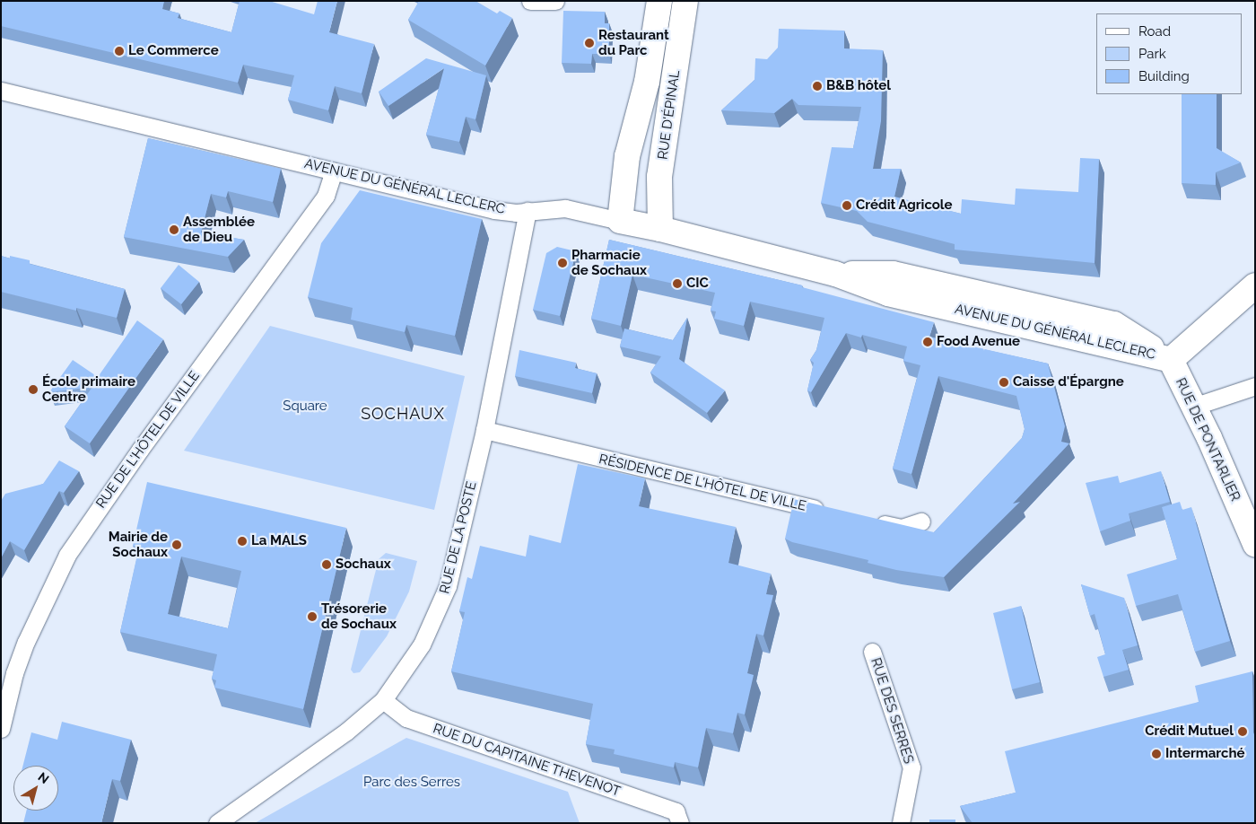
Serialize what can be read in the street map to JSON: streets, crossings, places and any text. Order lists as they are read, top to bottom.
{
  "streets": {
    "main road": ["RUE D'ÉPINAL", "AVENUE DU GÉNÉRAL LECLERC", "RUE DE PONTARLIER"],
    "street": [
      "RUE DE L'HÔTEL DE VILLE",
      "RÉSIDENCE DE L'HÔTEL DE VILLE",
      "RUE DE LA POSTE",
      "RUE DES SERRES",
      "RUE DU CAPITAINE THEVENOT"
    ]
  },
  "crossings": [
    ["RUE D'ÉPINAL", "AVENUE DU GÉNÉRAL LECLERC"],
    ["AVENUE DU GÉNÉRAL LECLERC", "RUE DE L'HÔTEL DE VILLE"],
    ["AVENUE DU GÉNÉRAL LECLERC", "RUE DE PONTARLIER"],
    ["AVENUE DU GÉNÉRAL LECLERC", "RUE DE LA POSTE"],
    ["RÉSIDENCE DE L'HÔTEL DE VILLE", "RUE DE LA POSTE"],
    ["RUE DE LA POSTE", "RUE DU CAPITAINE THEVENOT"]
  ],
  "districts": ["SOCHAUX"],
  "parks": ["Square", "Parc des Serres"],
  "places": [
    "Restaurant du Parc",
    "Le Commerce",
    "B&B hôtel",
    "Crédit Agricole",
    "Assemblée de Dieu",
    "Pharmacie de Sochaux",
    "CIC",
    "Food Avenue",
    "Caisse d'Épargne",
    "École primaire Centre",
    "La MALS",
    "Mairie de Sochaux",
    "Sochaux",
    "Trésorerie de Sochaux",
    "Crédit Mutuel",
    "Intermarché"
  ],
  "legend": ["Road", "Park", "Building"],
  "north": "top right"
}
